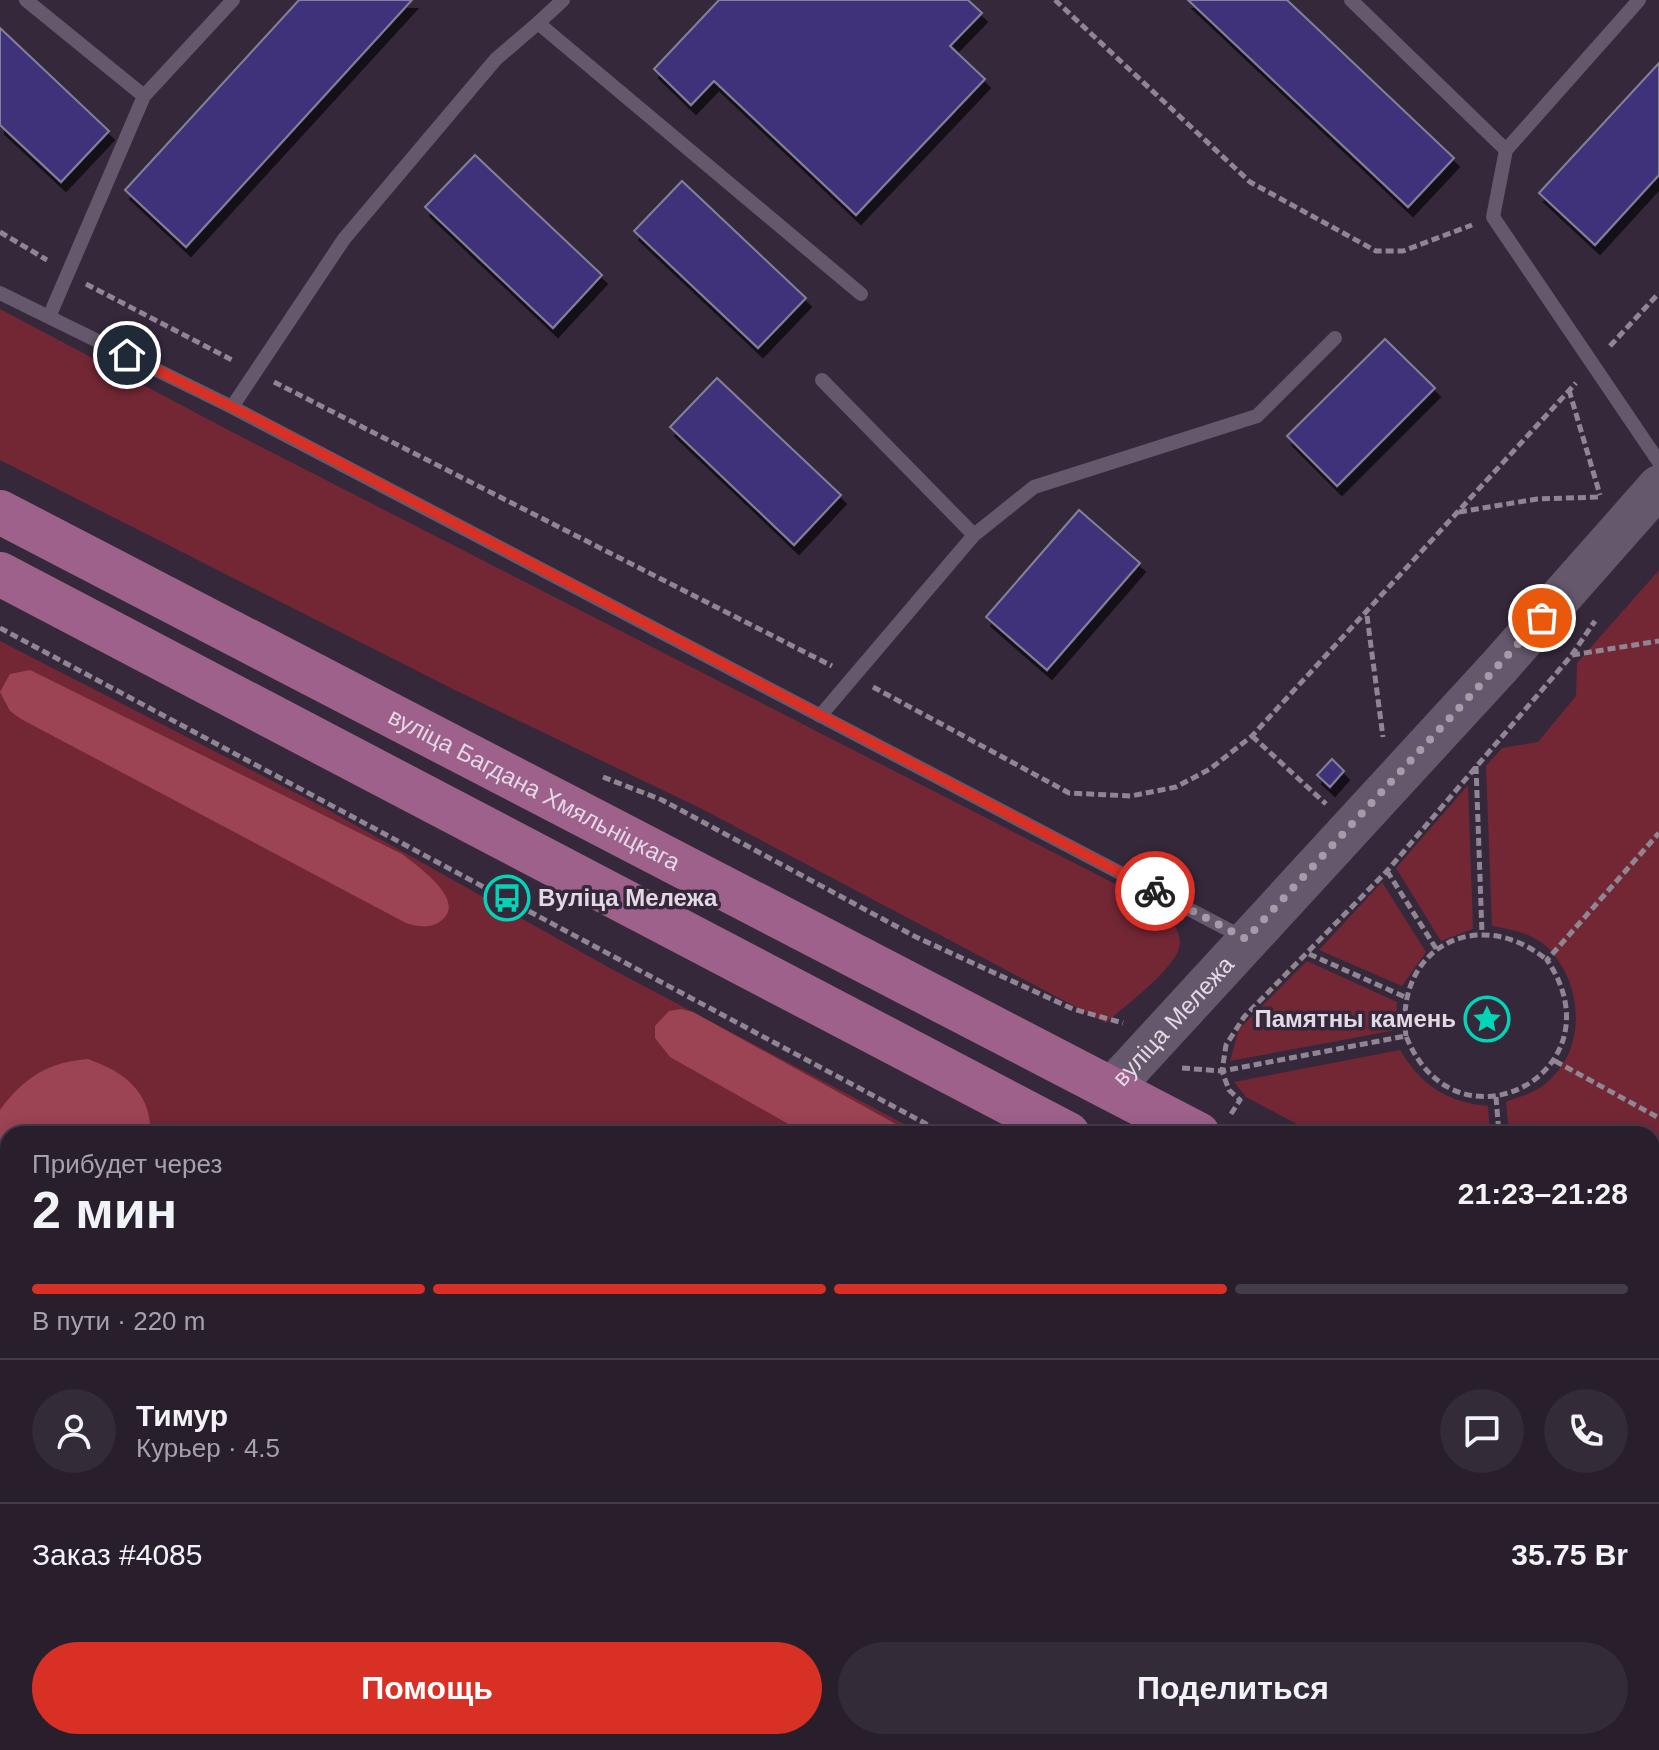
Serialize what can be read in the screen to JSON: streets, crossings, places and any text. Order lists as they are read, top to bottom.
{
  "streets": {
    "main road": ["вуліца Багдана Хмяльніцкага", "вуліца Мележа"]
  },
  "crossings": [
    ["вуліца Багдана Хмяльніцкага", "вуліца Мележа"]
  ],
  "places": {
    "bus stop": ["Вуліца Мележа"],
    "place": ["Памятны камень"]
  },
  "page": {
    "heading": ["2 мин", "Прибудет через", "21:23–21:28"],
    "panel": [
      "Тимур",
      "Курьер · 4.5",
      "Заказ #4085",
      "35.75 Br"
    ],
    "bar": "В пути · 220 m",
    "buttons": ["Помощь", "Поделиться"]
  }
}
